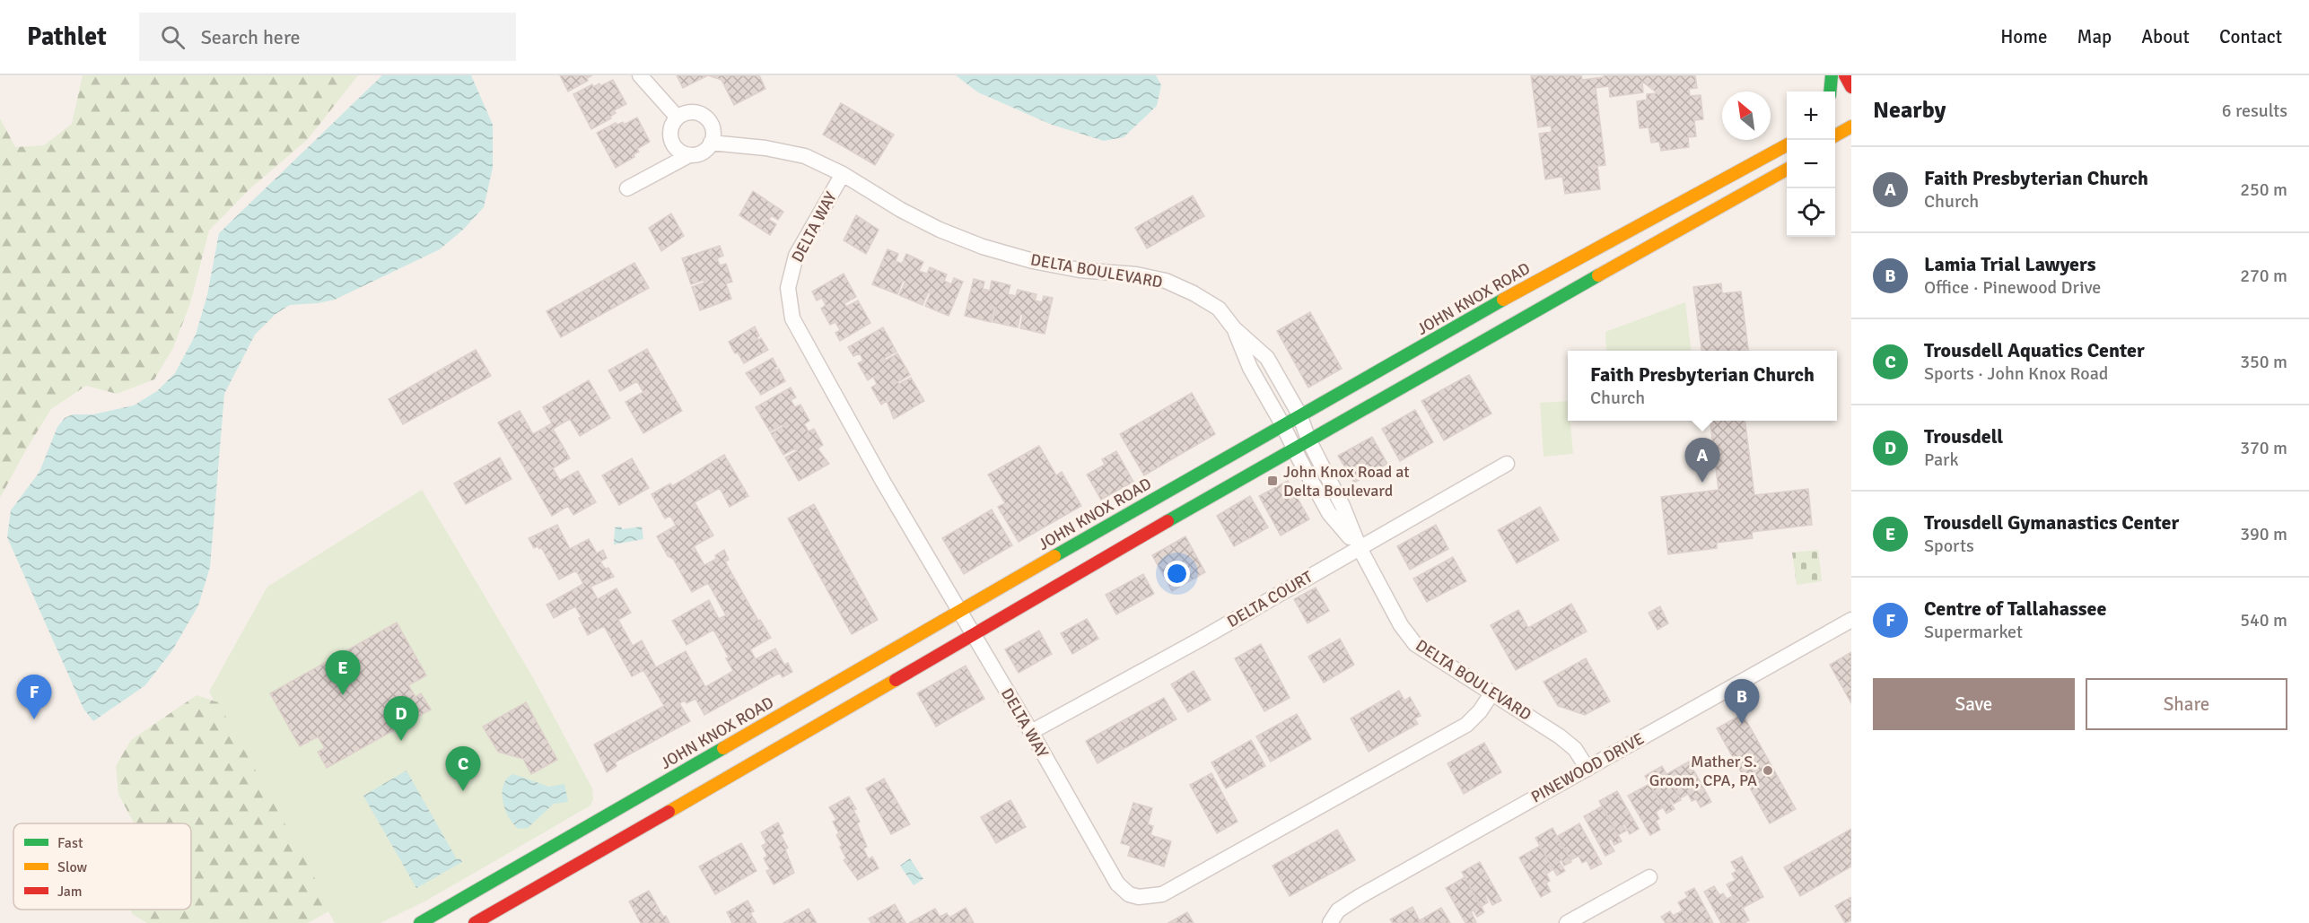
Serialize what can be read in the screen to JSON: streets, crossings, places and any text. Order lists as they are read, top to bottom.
{
  "streets": {
    "main road": ["JOHN KNOX ROAD"],
    "street": [
      "DELTA WAY",
      "DELTA BOULEVARD",
      "DELTA COURT",
      "PINEWOOD DRIVE"
    ]
  },
  "crossings": [
    ["DELTA WAY", "DELTA BOULEVARD"],
    ["DELTA WAY", "JOHN KNOX ROAD"],
    ["DELTA WAY", "DELTA COURT"],
    ["DELTA BOULEVARD", "JOHN KNOX ROAD"],
    ["DELTA BOULEVARD", "DELTA COURT"],
    ["DELTA BOULEVARD", "PINEWOOD DRIVE"]
  ],
  "places": {
    "transit": ["John Knox Road at Delta Boulevard"],
    "other": ["Mather S. Groom, CPA, PA"]
  },
  "legend": ["Fast", "Slow", "Jam"],
  "north": "top left",
  "page": {
    "header": "Pathlet",
    "search": "Search here",
    "nav": [
      "Home",
      "Map",
      "About",
      "Contact"
    ],
    "heading": ["Nearby", "6 results"],
    "map_buttons": ["+", "−"],
    "list": [
      {
        "mark": "A",
        "name": "Faith Presbyterian Church",
        "note": "Church",
        "value": "250 m"
      },
      {
        "mark": "B",
        "name": "Lamia Trial Lawyers",
        "note": "Office · Pinewood Drive",
        "value": "270 m"
      },
      {
        "mark": "C",
        "name": "Trousdell Aquatics Center",
        "note": "Sports · John Knox Road",
        "value": "350 m"
      },
      {
        "mark": "D",
        "name": "Trousdell",
        "note": "Park",
        "value": "370 m"
      },
      {
        "mark": "E",
        "name": "Trousdell Gymanastics Center",
        "note": "Sports",
        "value": "390 m"
      },
      {
        "mark": "F",
        "name": "Centre of Tallahassee",
        "note": "Supermarket",
        "value": "540 m"
      }
    ],
    "popup": ["Faith Presbyterian Church", "Church"],
    "pins": [
      "A",
      "E",
      "F",
      "B",
      "D",
      "C"
    ],
    "buttons": ["Save", "Share"]
  }
}
